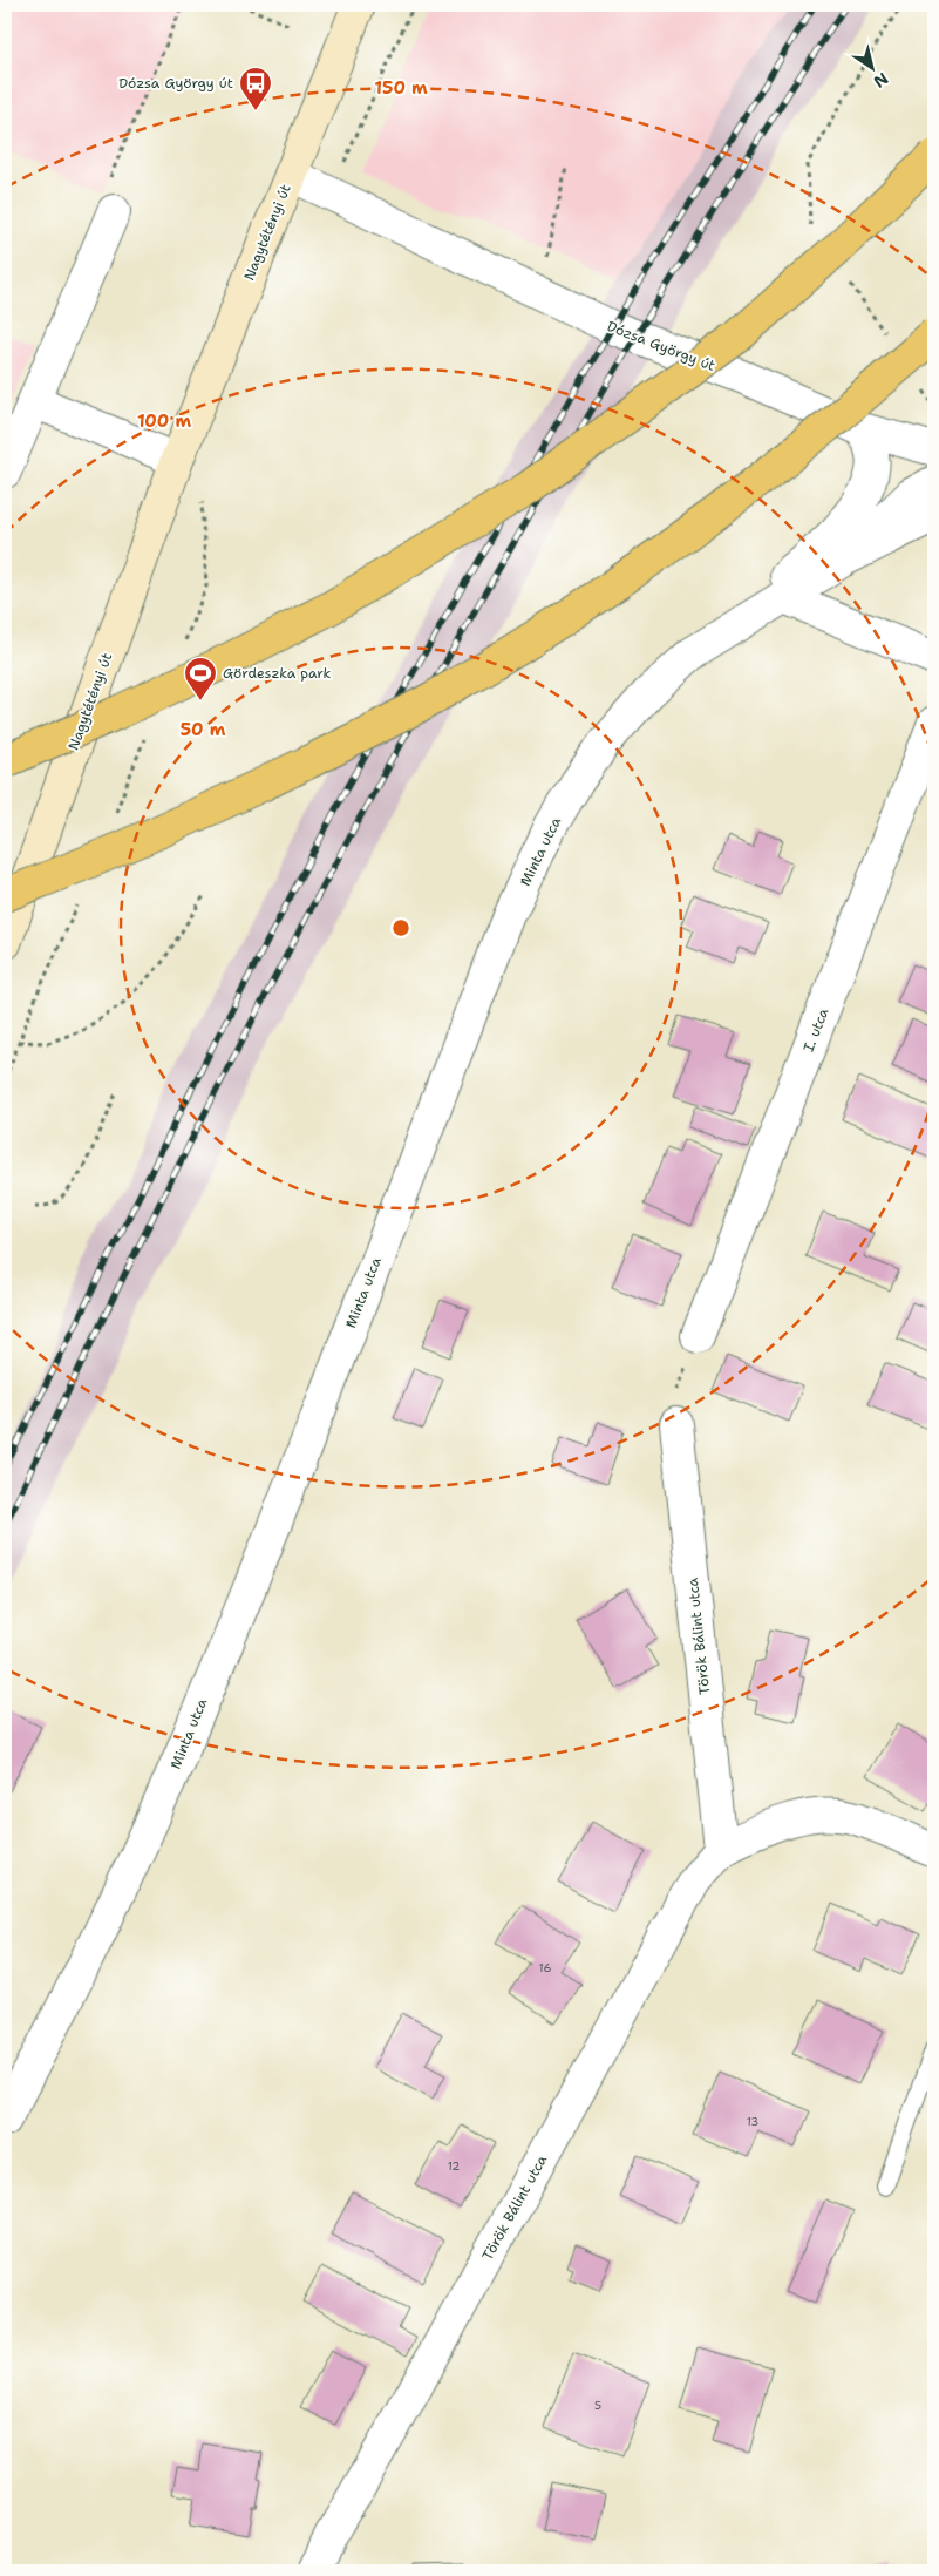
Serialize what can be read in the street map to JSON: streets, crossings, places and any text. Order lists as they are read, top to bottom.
{
  "streets": {
    "main road": ["Nagytétényi út"],
    "street": [
      "Dózsa György út",
      "Minta utca",
      "I. utca",
      "Török Bálint utca"
    ]
  },
  "crossings": [
    ["Nagytétényi út", "Dózsa György út"]
  ],
  "places": {
    "bus stop": ["Dózsa György út"],
    "sports": ["Gördeszka park"]
  },
  "house_numbers": [
    "16",
    "13",
    "12",
    "5"
  ],
  "north": "bottom right",
  "rings": ["150 m", "100 m", "50 m"]
}
